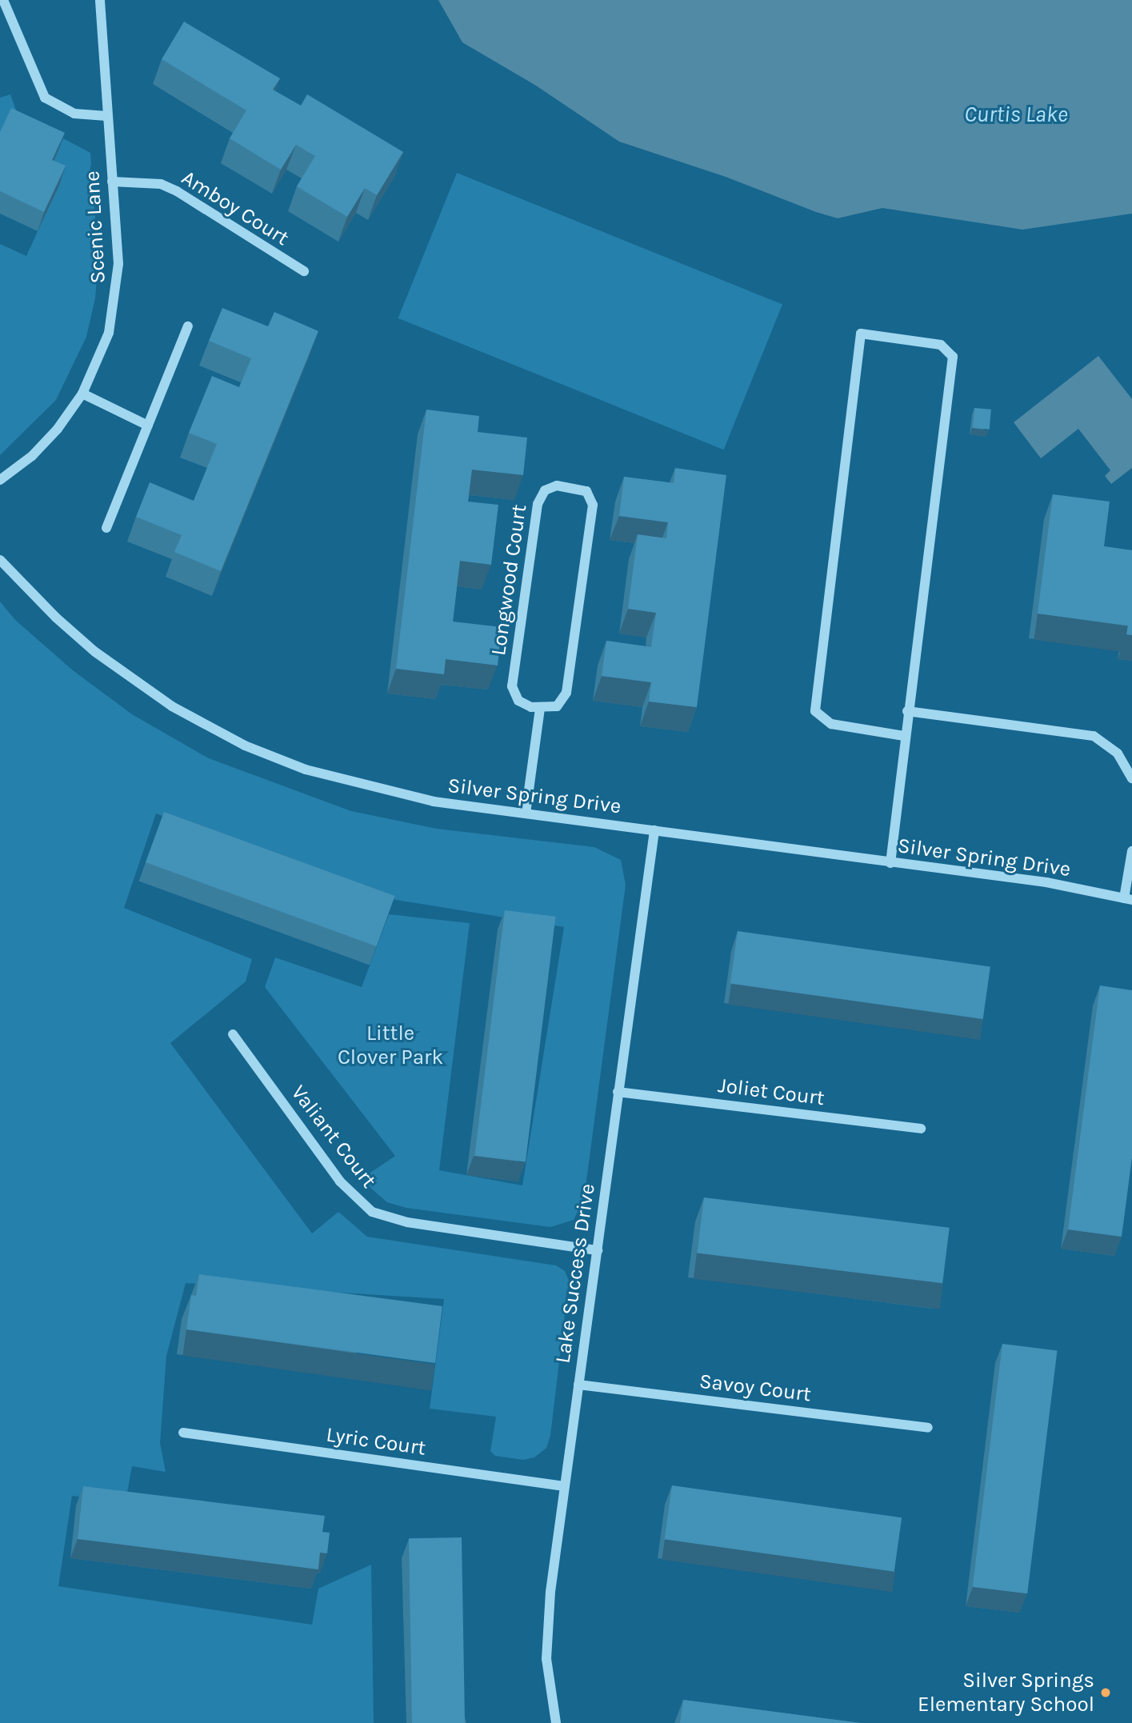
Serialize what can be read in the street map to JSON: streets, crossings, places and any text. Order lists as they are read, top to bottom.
{
  "streets": {
    "street": [
      "Amboy Court",
      "Scenic Lane",
      "Longwood Court",
      "Silver Spring Drive",
      "Joliet Court",
      "Valiant Court",
      "Lake Success Drive",
      "Savoy Court",
      "Lyric Court"
    ]
  },
  "crossings": [
    ["Amboy Court", "Scenic Lane"],
    ["Silver Spring Drive", "Lake Success Drive"],
    ["Joliet Court", "Lake Success Drive"],
    ["Valiant Court", "Lake Success Drive"],
    ["Lake Success Drive", "Savoy Court"],
    ["Lake Success Drive", "Lyric Court"]
  ],
  "water": ["Curtis Lake"],
  "parks": ["Little Clover Park"],
  "places": ["Silver Springs Elementary School"]
}
